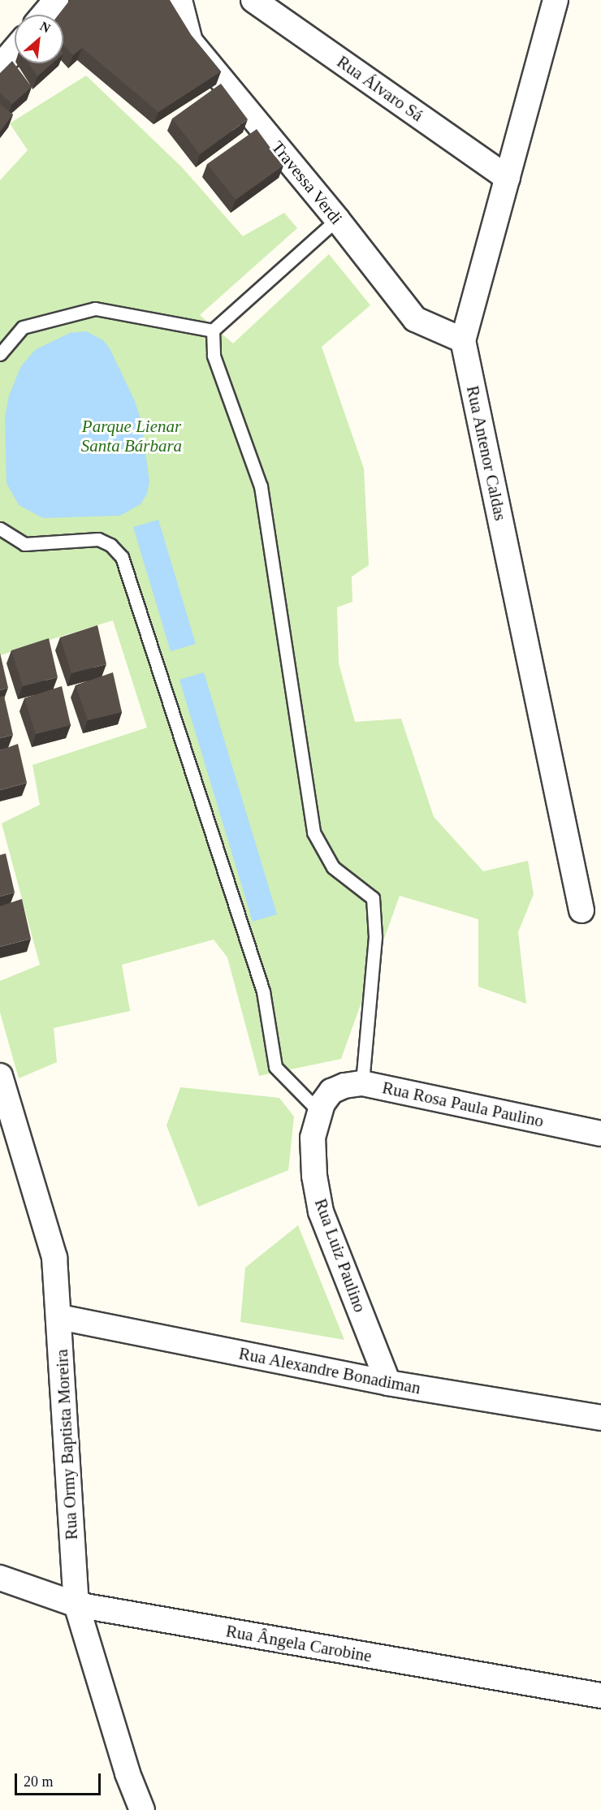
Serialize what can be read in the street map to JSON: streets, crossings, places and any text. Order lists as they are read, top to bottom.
{
  "streets": {
    "street": [
      "Rua Álvaro Sá",
      "Travessa Verdi",
      "Rua Antenor Caldas",
      "Rua Rosa Paula Paulino",
      "Rua Luiz Paulino",
      "Rua Alexandre Bonadiman",
      "Rua Ormy Baptista Moreira",
      "Rua Ângela Carobine"
    ]
  },
  "crossings": [
    ["Rua Álvaro Sá", "Rua Antenor Caldas"],
    ["Travessa Verdi", "Rua Antenor Caldas"],
    ["Rua Rosa Paula Paulino", "Rua Luiz Paulino"],
    ["Rua Luiz Paulino", "Rua Alexandre Bonadiman"],
    ["Rua Alexandre Bonadiman", "Rua Ormy Baptista Moreira"],
    ["Rua Ormy Baptista Moreira", "Rua Ângela Carobine"]
  ],
  "parks": ["Parque Lienar Santa Bárbara"],
  "scale_bar": "20 m",
  "north": "top right"
}
